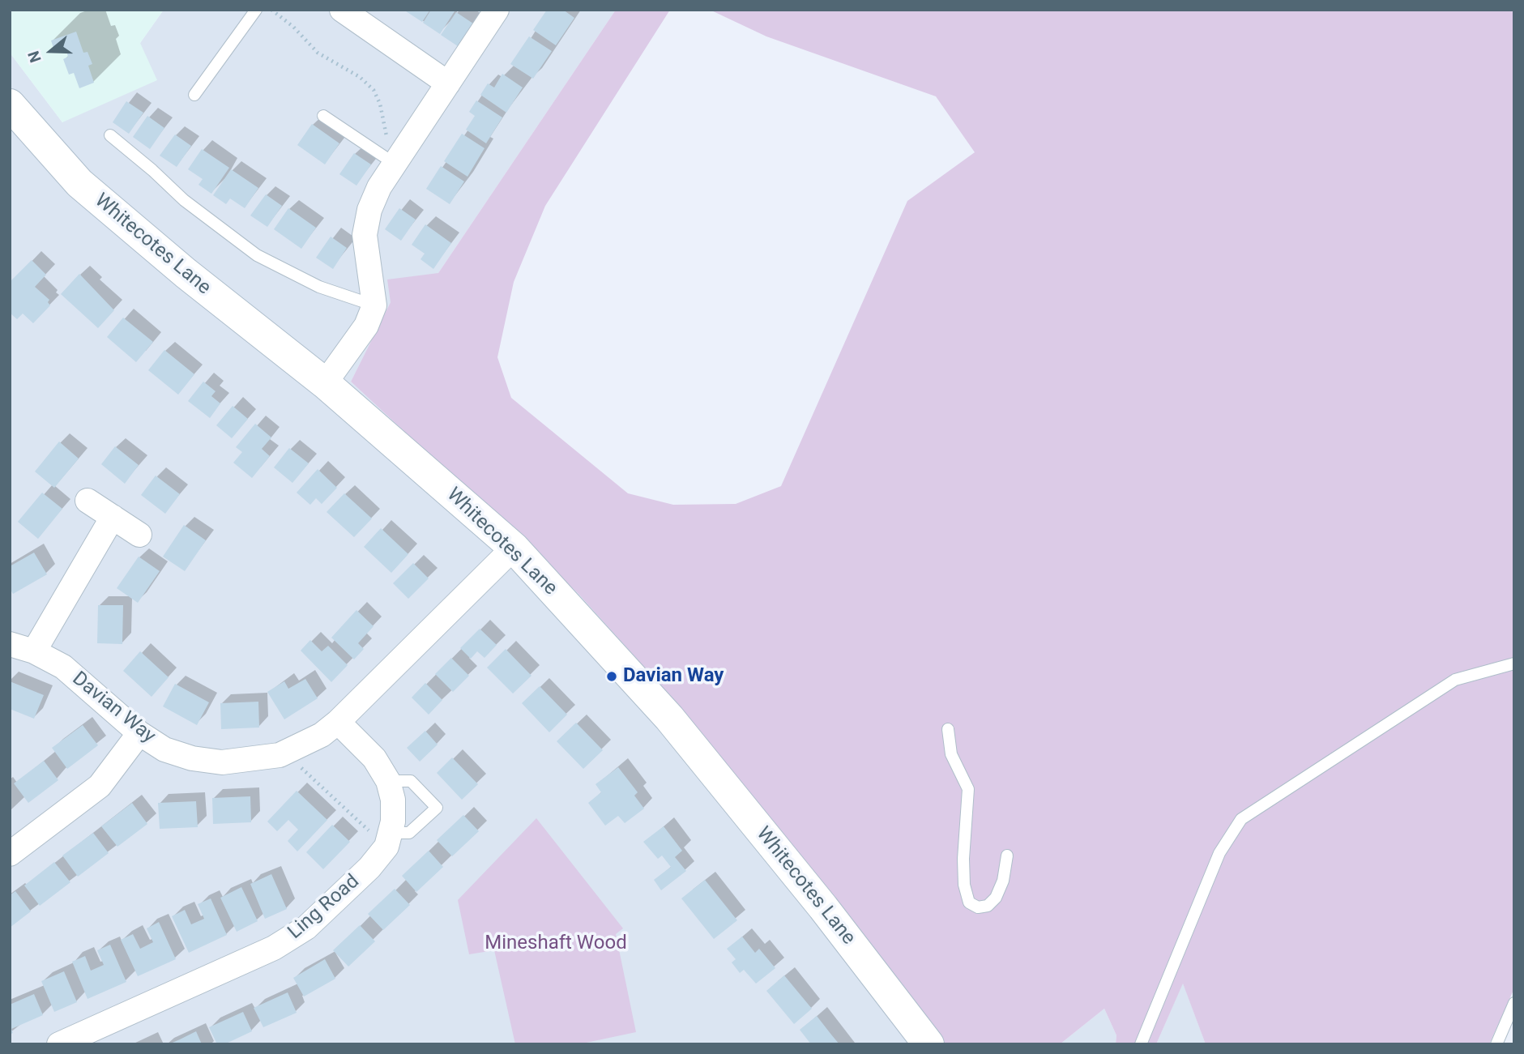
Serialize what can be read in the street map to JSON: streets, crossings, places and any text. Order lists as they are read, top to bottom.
{
  "streets": {
    "street": ["Whitecotes Lane", "Davian Way", "Ling Road"]
  },
  "crossings": [
    ["Whitecotes Lane", "Davian Way"]
  ],
  "parks": ["Mineshaft Wood"],
  "places": ["Davian Way"],
  "north": "left"
}
